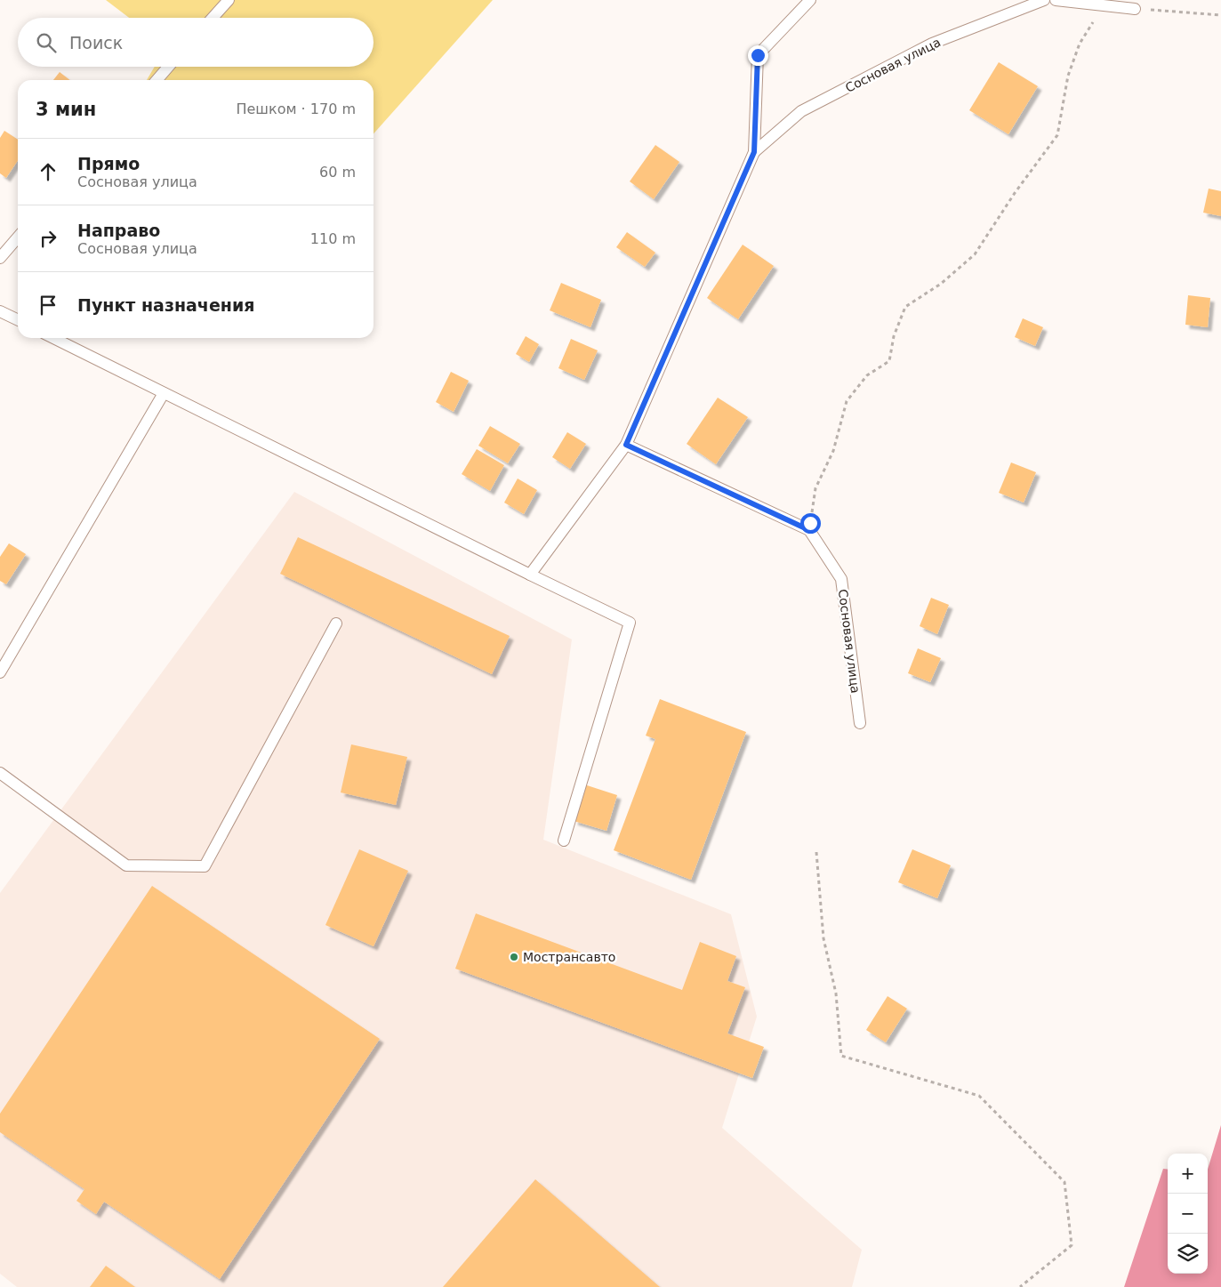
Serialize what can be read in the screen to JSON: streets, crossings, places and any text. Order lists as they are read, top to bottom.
{
  "streets": {
    "lane": ["Сосновая улица"]
  },
  "places": ["Мострансавто"],
  "page": {
    "search": "Поиск",
    "heading": ["3 мин", "Пешком · 170 m"],
    "list": [
      ["Прямо", "Сосновая улица", "60 m"],
      ["Направо", "Сосновая улица", "110 m"],
      "Пункт назначения"
    ],
    "map_buttons": ["+", "−"]
  }
}
